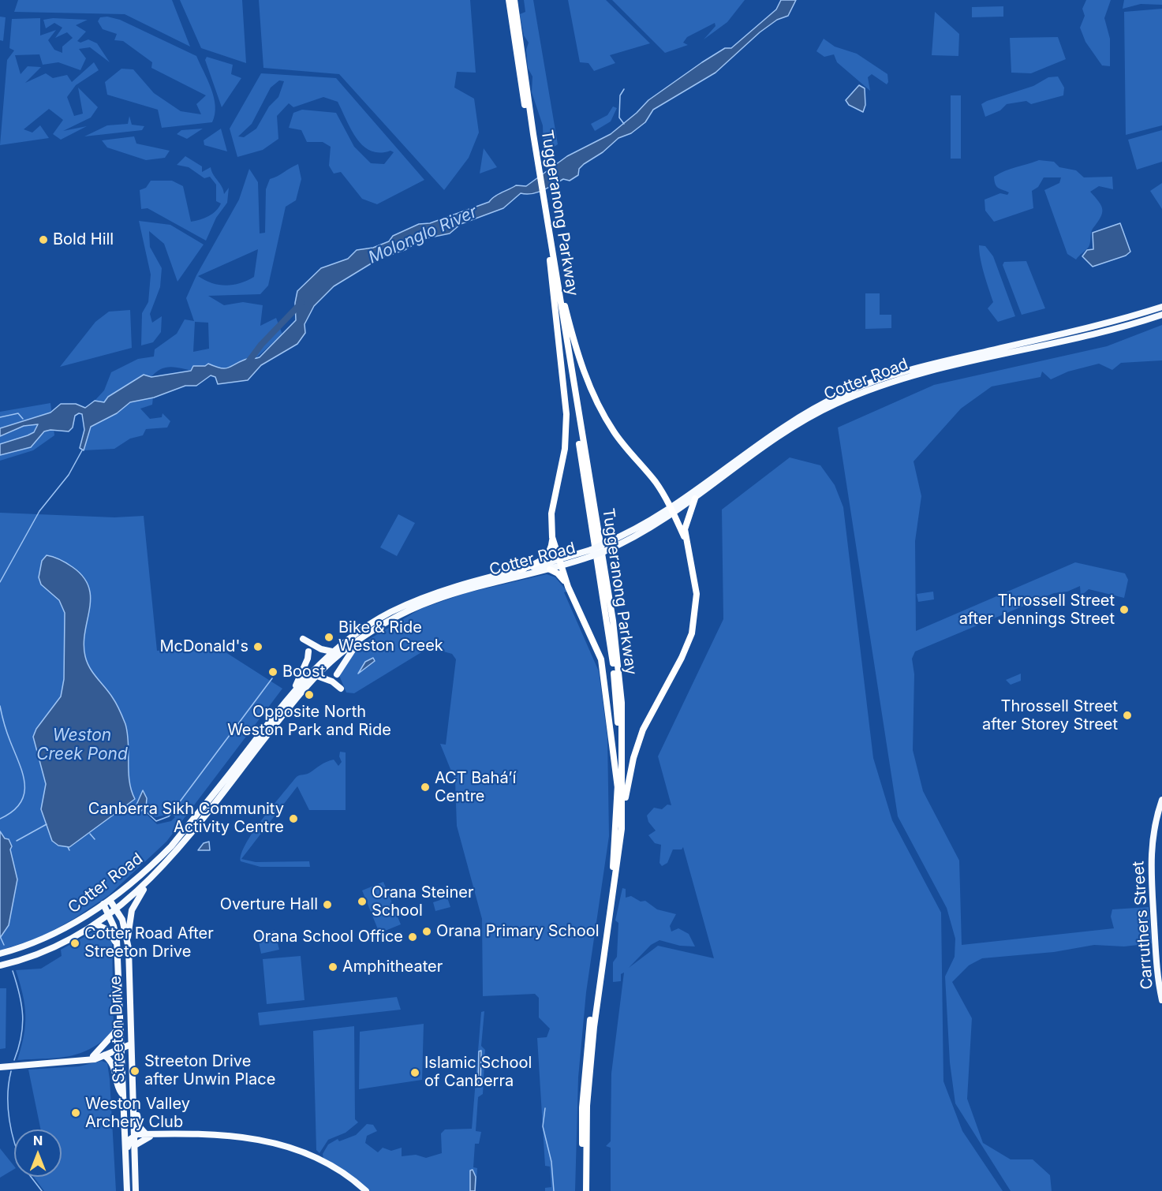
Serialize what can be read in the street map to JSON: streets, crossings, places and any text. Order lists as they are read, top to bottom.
{
  "streets": {
    "highway": ["Tuggeranong Parkway"],
    "main road": ["Cotter Road", "Carruthers Street", "Streeton Drive"]
  },
  "crossings": [
    ["Cotter Road", "Streeton Drive"]
  ],
  "water": ["Molonglo River", "Weston Creek Pond"],
  "places": [
    "Bold Hill",
    "Throssell Street after Jennings Street",
    "Bike & Ride Weston Creek",
    "McDonald's",
    "Boost",
    "Opposite North Weston Park and Ride",
    "Throssell Street after Storey Street",
    "ACT Bahá’í Centre",
    "Canberra Sikh Community Activity Centre",
    "Orana Steiner School",
    "Overture Hall",
    "Orana Primary School",
    "Orana School Office",
    "Cotter Road After Streeton Drive",
    "Amphitheater",
    "Streeton Drive after Unwin Place",
    "Islamic School of Canberra",
    "Weston Valley Archery Club"
  ],
  "north": "top"
}
